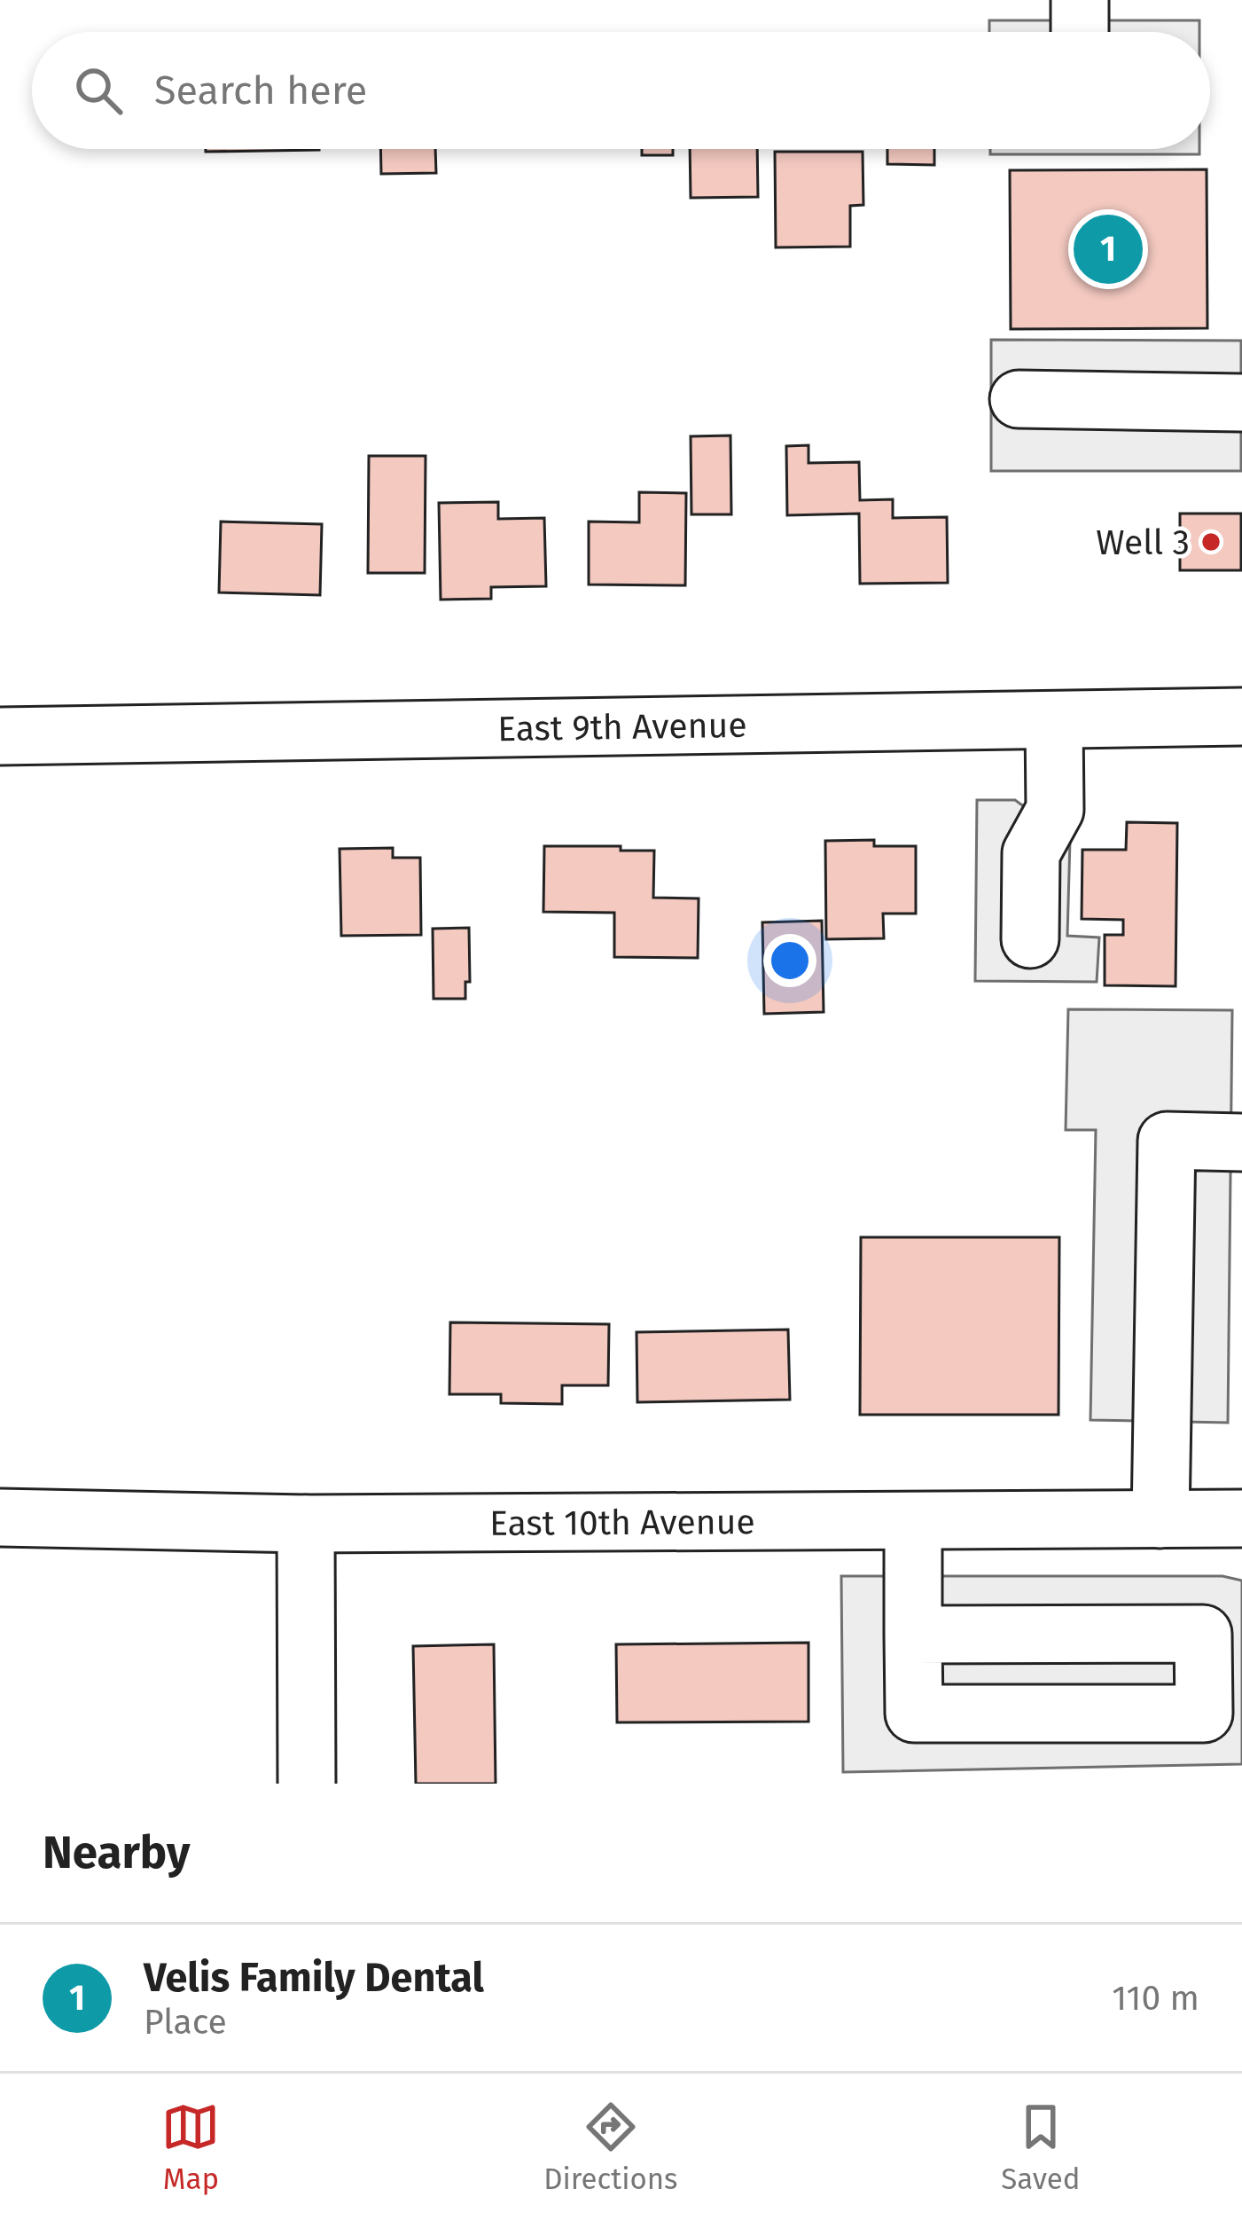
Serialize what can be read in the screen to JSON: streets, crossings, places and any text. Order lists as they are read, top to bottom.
{
  "streets": {
    "street": ["East 9th Avenue", "East 10th Avenue"]
  },
  "places": ["Well 3"],
  "page": {
    "search": "Search here",
    "pins": "1",
    "heading": "Nearby",
    "list": [
      {
        "mark": "1",
        "name": "Velis Family Dental",
        "note": "Place",
        "value": "110 m"
      }
    ],
    "nav": ["Map", "Directions", "Saved"]
  }
}
